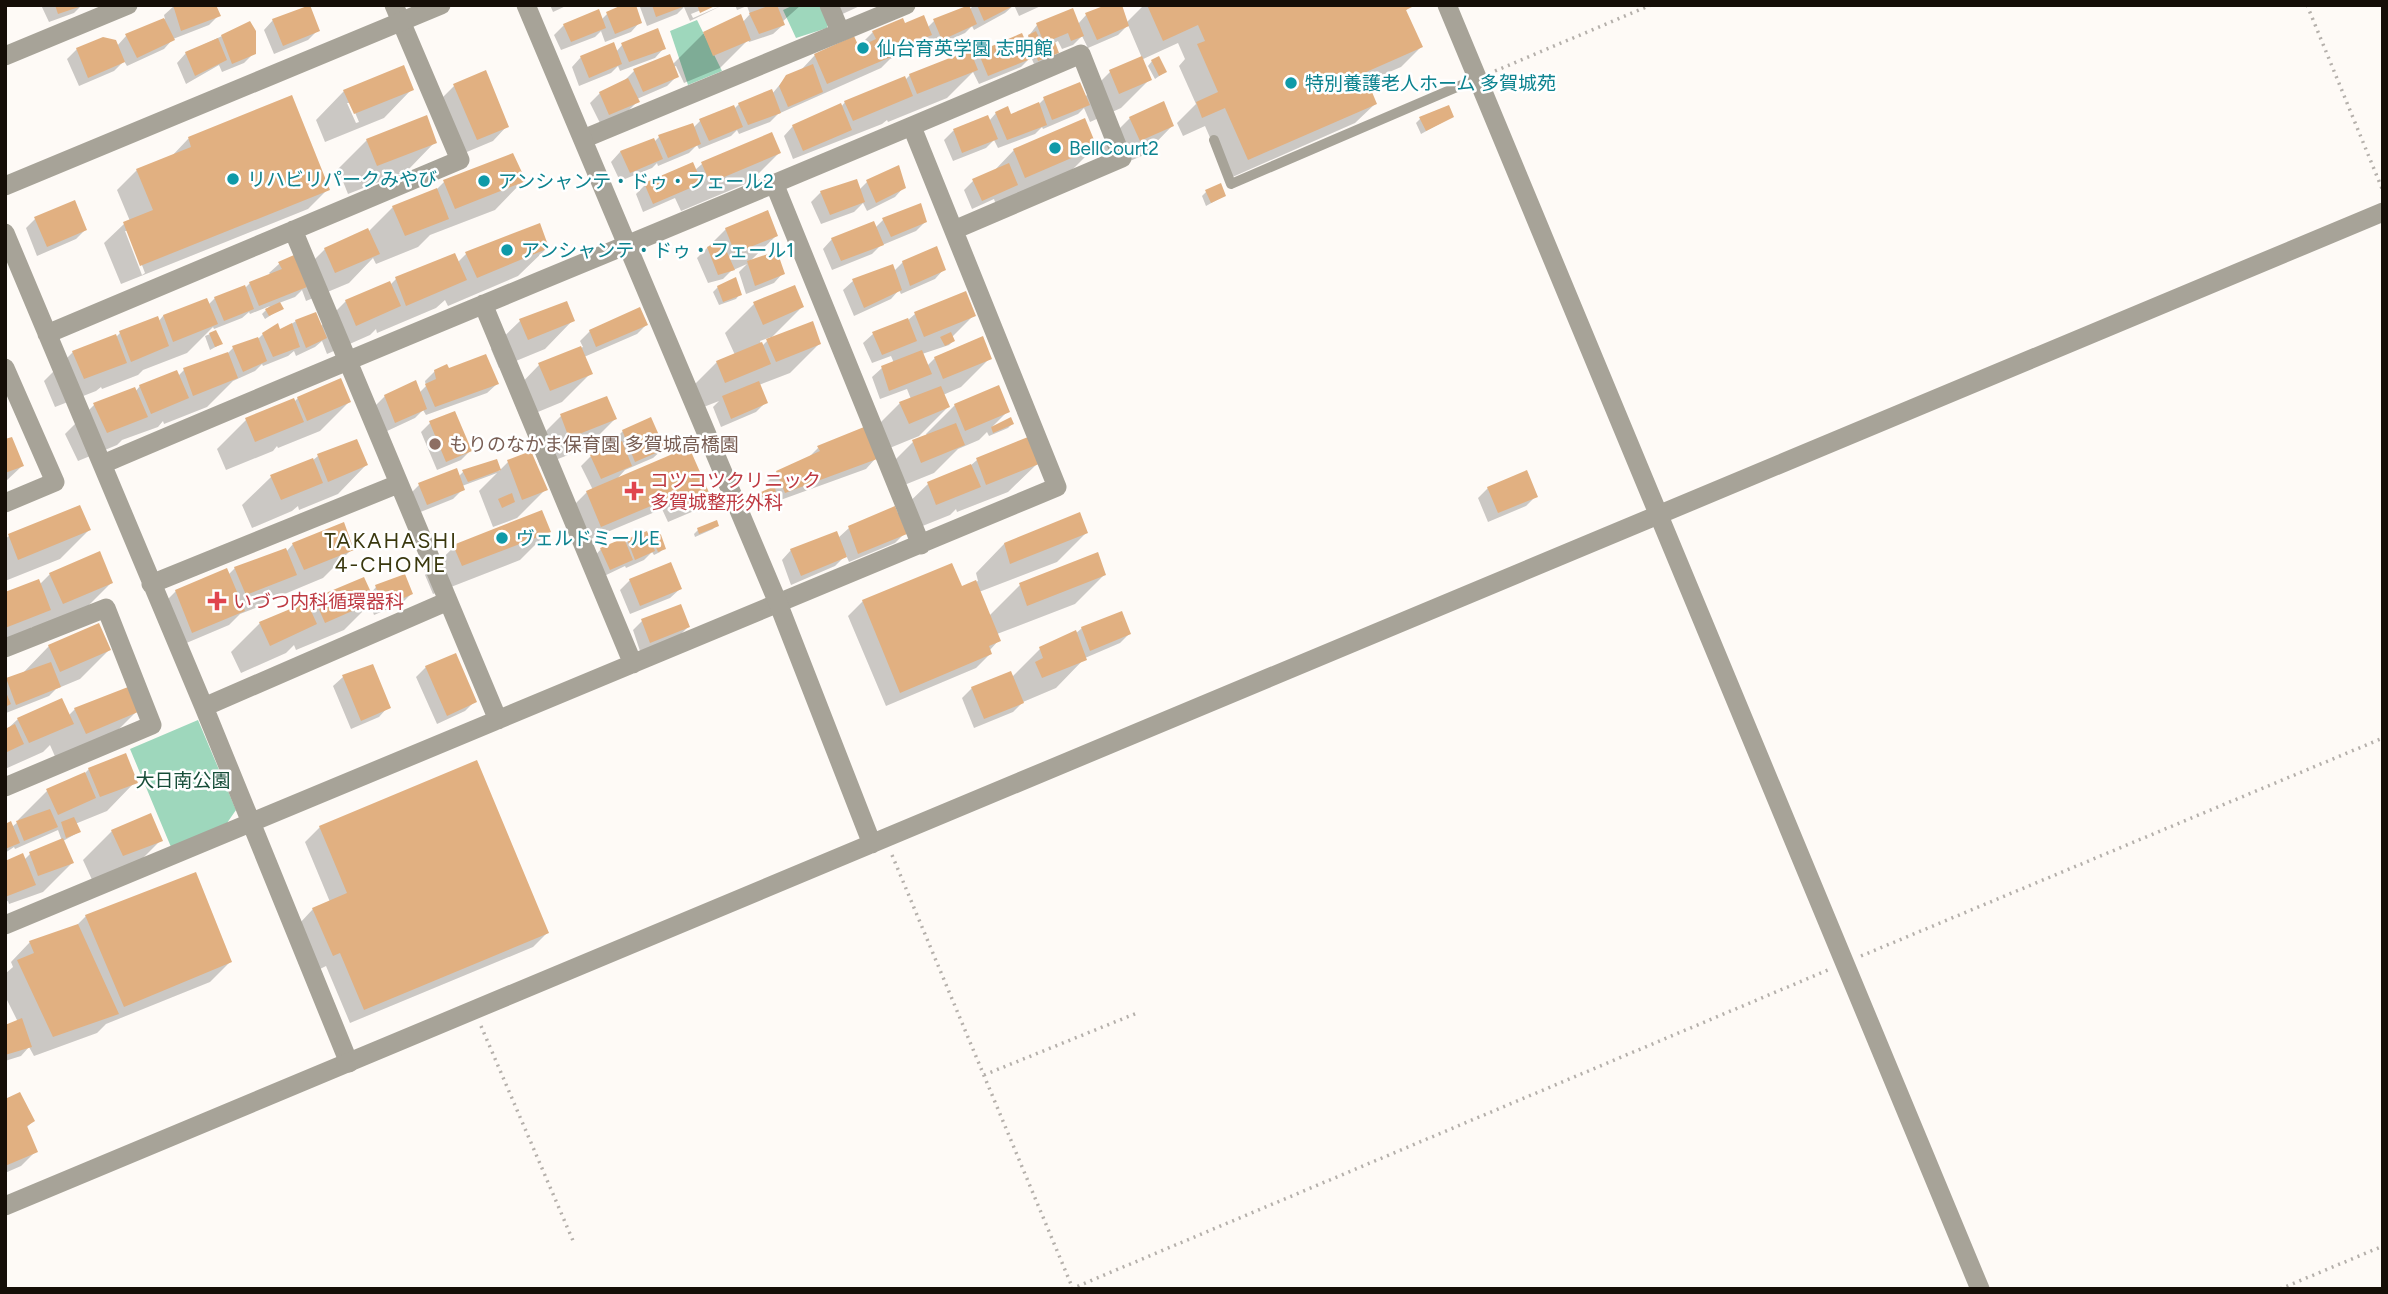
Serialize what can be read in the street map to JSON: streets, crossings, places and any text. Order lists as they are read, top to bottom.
{
  "districts": ["TAKAHASHI 4-CHOME"],
  "parks": ["大日南公園"],
  "places": {
    "other": [
      "仙台育英学園 志明館",
      "特別養護老人ホーム 多賀城苑",
      "BellCourt2",
      "リハビリパークみやび",
      "アンシャンテ・ドゥ・フェール2",
      "アンシャンテ・ドゥ・フェール1",
      "もりのなかま保育園 多賀城高橋園",
      "ヴェルドミールE"
    ],
    "health": ["コツコツクリニック 多賀城整形外科", "いづつ内科循環器科"]
  }
}
